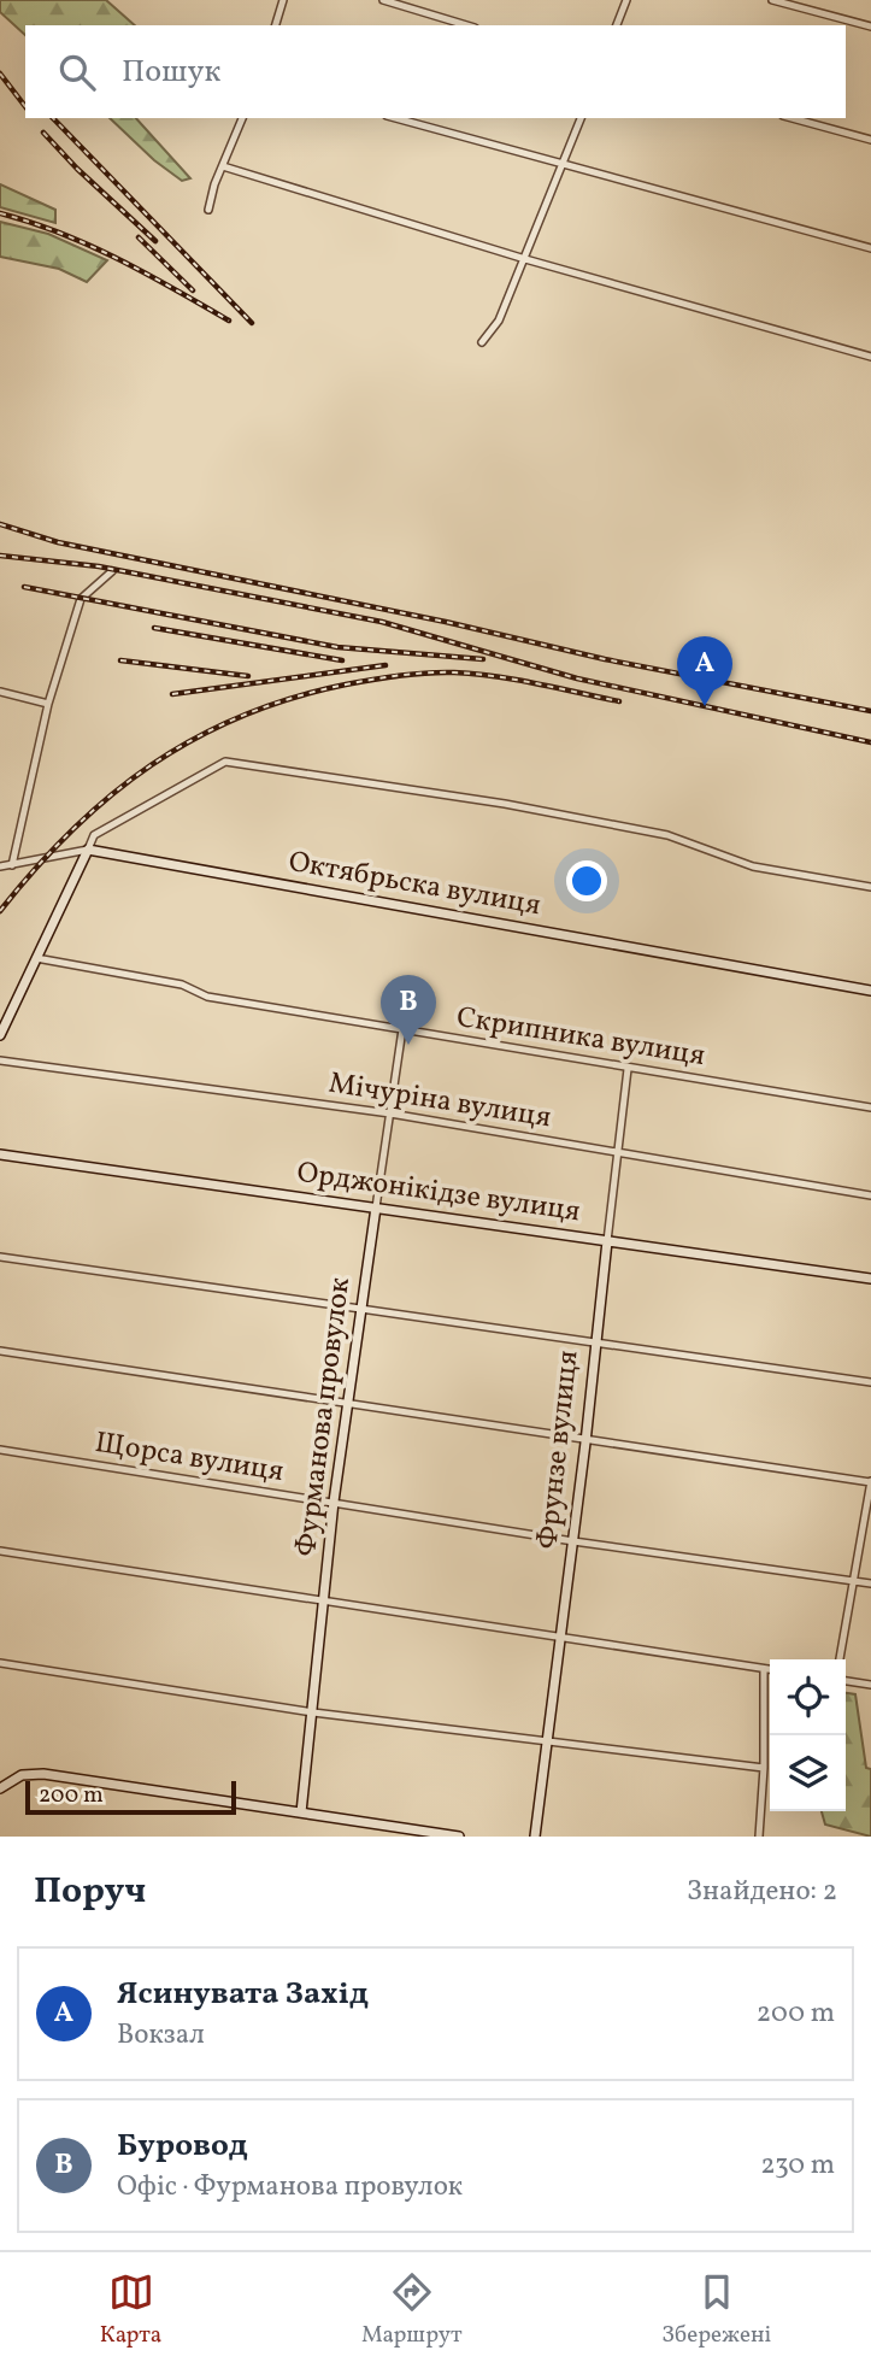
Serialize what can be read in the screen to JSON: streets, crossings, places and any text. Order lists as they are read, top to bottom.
{
  "streets": {
    "main road": [
      "Октябрьска вулиця",
      "Орджонікідзе вулиця",
      "Фурманова провулок",
      "Фрунзе вулиця"
    ],
    "street": ["Скрипника вулиця", "Мічуріна вулиця", "Щорса вулиця"]
  },
  "crossings": [
    ["Скрипника вулиця", "Фурманова провулок"],
    ["Скрипника вулиця", "Фрунзе вулиця"],
    ["Мічуріна вулиця", "Фурманова провулок"],
    ["Мічуріна вулиця", "Фрунзе вулиця"],
    ["Орджонікідзе вулиця", "Фурманова провулок"],
    ["Орджонікідзе вулиця", "Фрунзе вулиця"],
    ["Фурманова провулок", "Щорса вулиця"],
    ["Фрунзе вулиця", "Щорса вулиця"]
  ],
  "scale_bar": "200 m",
  "page": {
    "search": "Пошук",
    "pins": ["A", "B"],
    "scale": "200 m",
    "heading": ["Поруч", "Знайдено: 2"],
    "list": [
      {
        "mark": "A",
        "name": "Ясинувата Захід",
        "note": "Вокзал",
        "value": "200 m"
      },
      {
        "mark": "B",
        "name": "Буровод",
        "note": "Офіс · Фурманова провулок",
        "value": "230 m"
      }
    ],
    "nav": ["Карта", "Маршрут", "Збережені"]
  }
}
